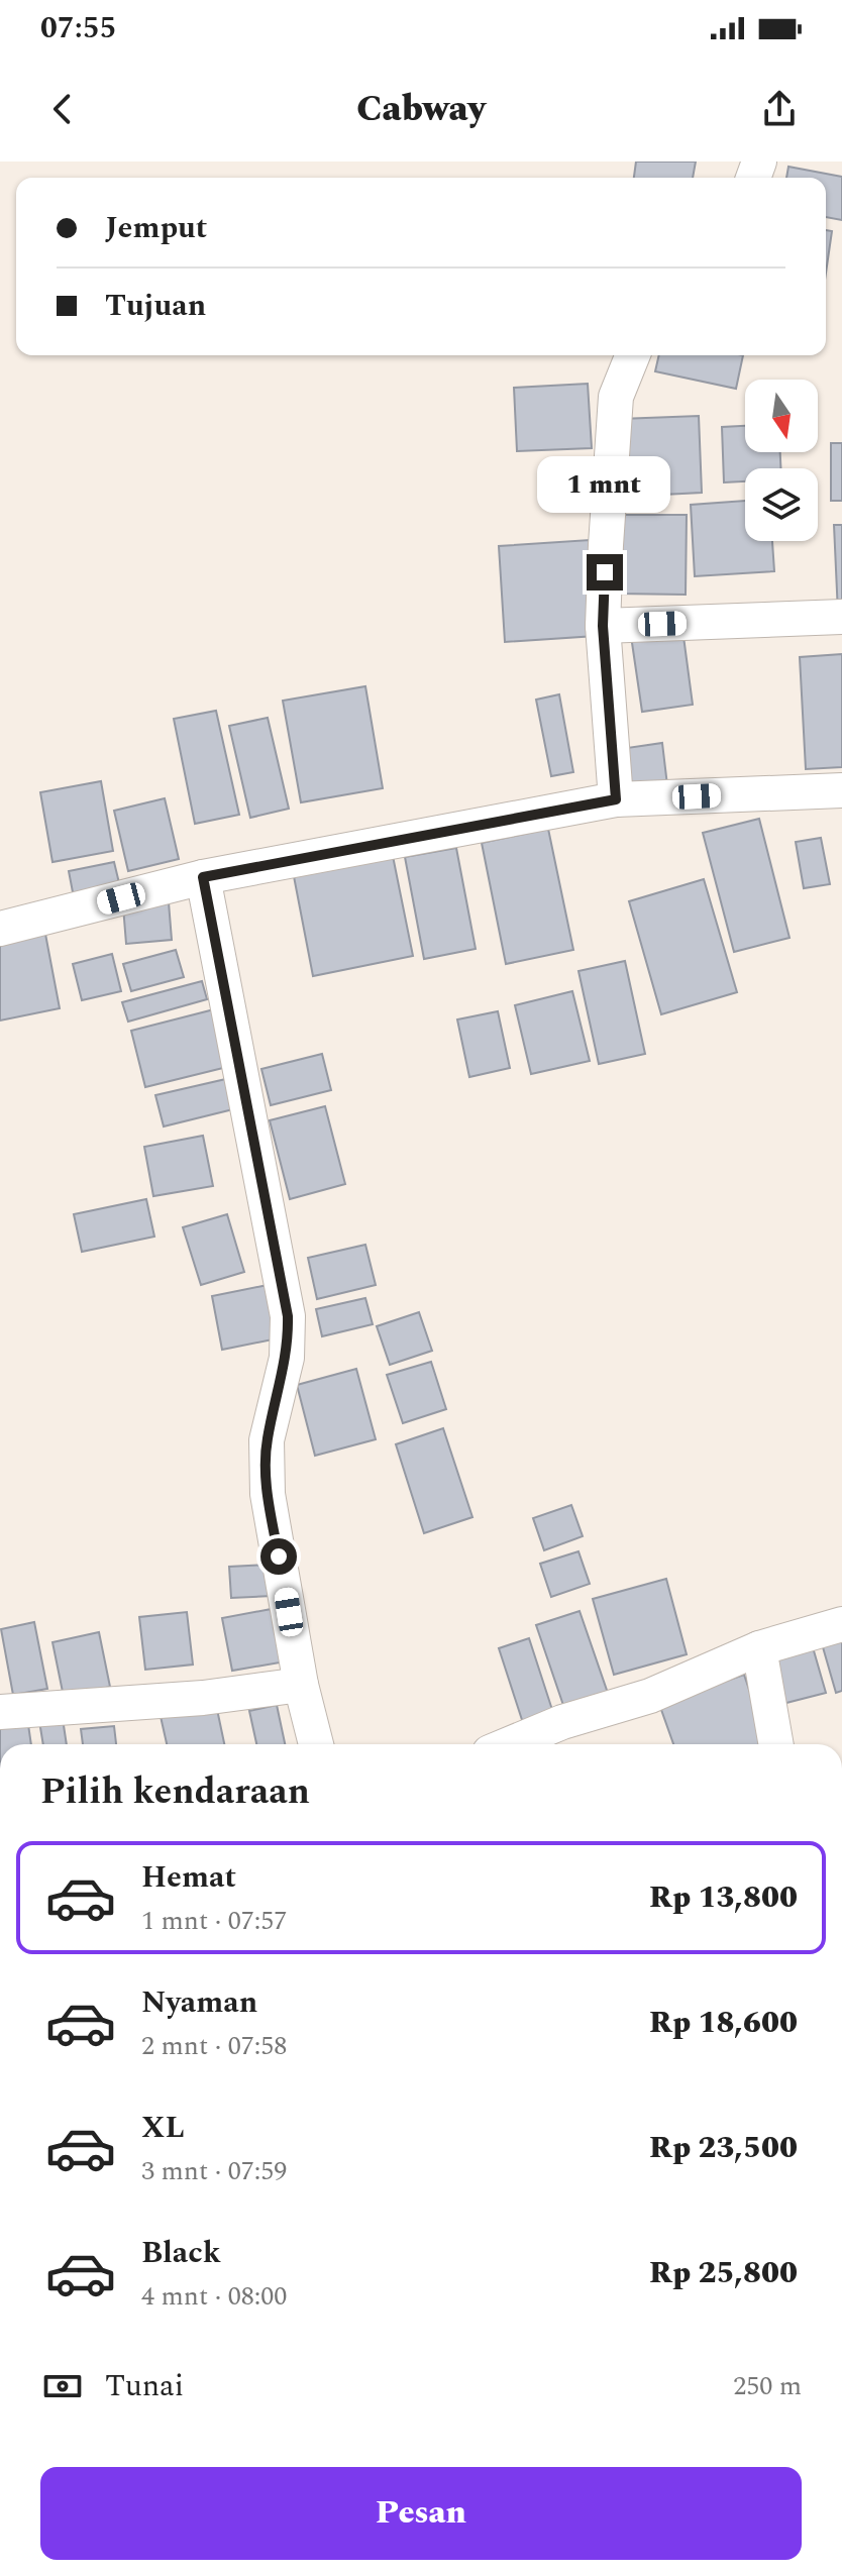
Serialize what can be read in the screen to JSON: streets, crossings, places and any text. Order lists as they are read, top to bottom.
{
  "north": "bottom",
  "page": {
    "status": "07:55",
    "header": "Cabway",
    "banner": ["Jemput", "Tujuan"],
    "bubble": "1 mnt",
    "heading": "Pilih kendaraan",
    "list": [
      {
        "name": "Hemat",
        "note": "1 mnt · 07:57",
        "value": "Rp 13,800"
      },
      {
        "name": "Nyaman",
        "note": "2 mnt · 07:58",
        "value": "Rp 18,600"
      },
      {
        "name": "XL",
        "note": "3 mnt · 07:59",
        "value": "Rp 23,500"
      },
      {
        "name": "Black",
        "note": "4 mnt · 08:00",
        "value": "Rp 25,800"
      }
    ],
    "pay": ["Tunai", "250 m"],
    "buttons": "Pesan"
  }
}
